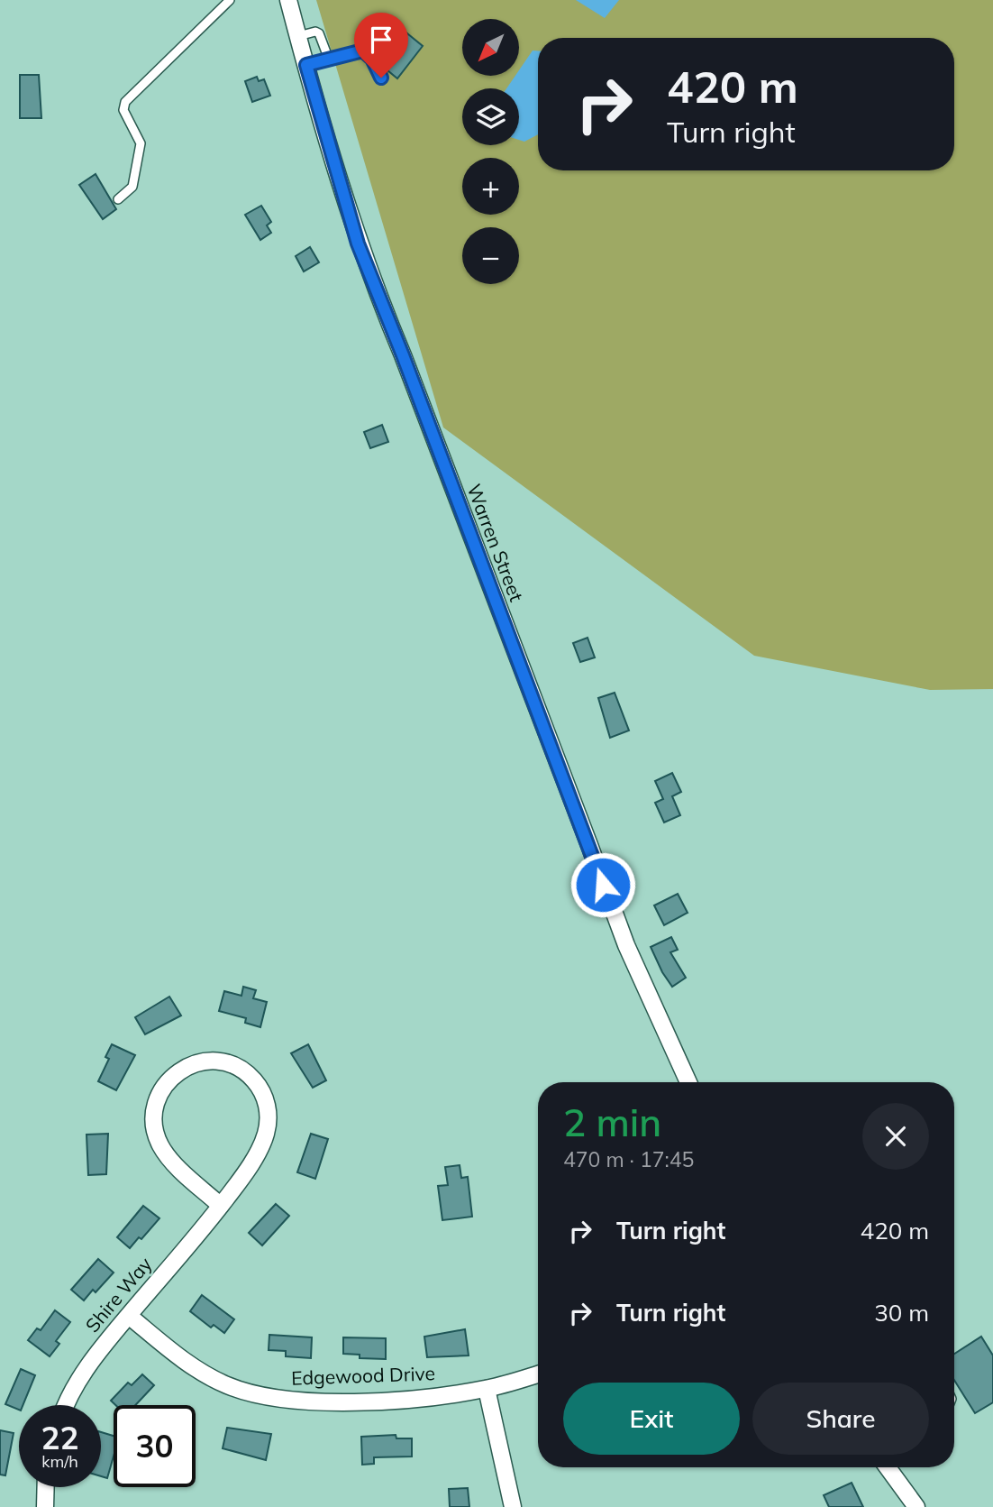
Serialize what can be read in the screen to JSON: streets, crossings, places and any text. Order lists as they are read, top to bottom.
{
  "streets": {
    "street": ["Warren Street", "Shire Way", "Edgewood Drive"]
  },
  "crossings": [
    ["Shire Way", "Edgewood Drive"]
  ],
  "north": "bottom left",
  "page": {
    "map_buttons": ["+", "−"],
    "turn": ["420 m", "Turn right"],
    "heading": ["2 min", "470 m · 17:45"],
    "list": [
      {
        "name": "Turn right",
        "value": "420 m"
      },
      {
        "name": "Turn right",
        "value": "30 m"
      }
    ],
    "buttons": ["Exit", "Share"],
    "speed": "22 km/h",
    "limit": "30"
  }
}
